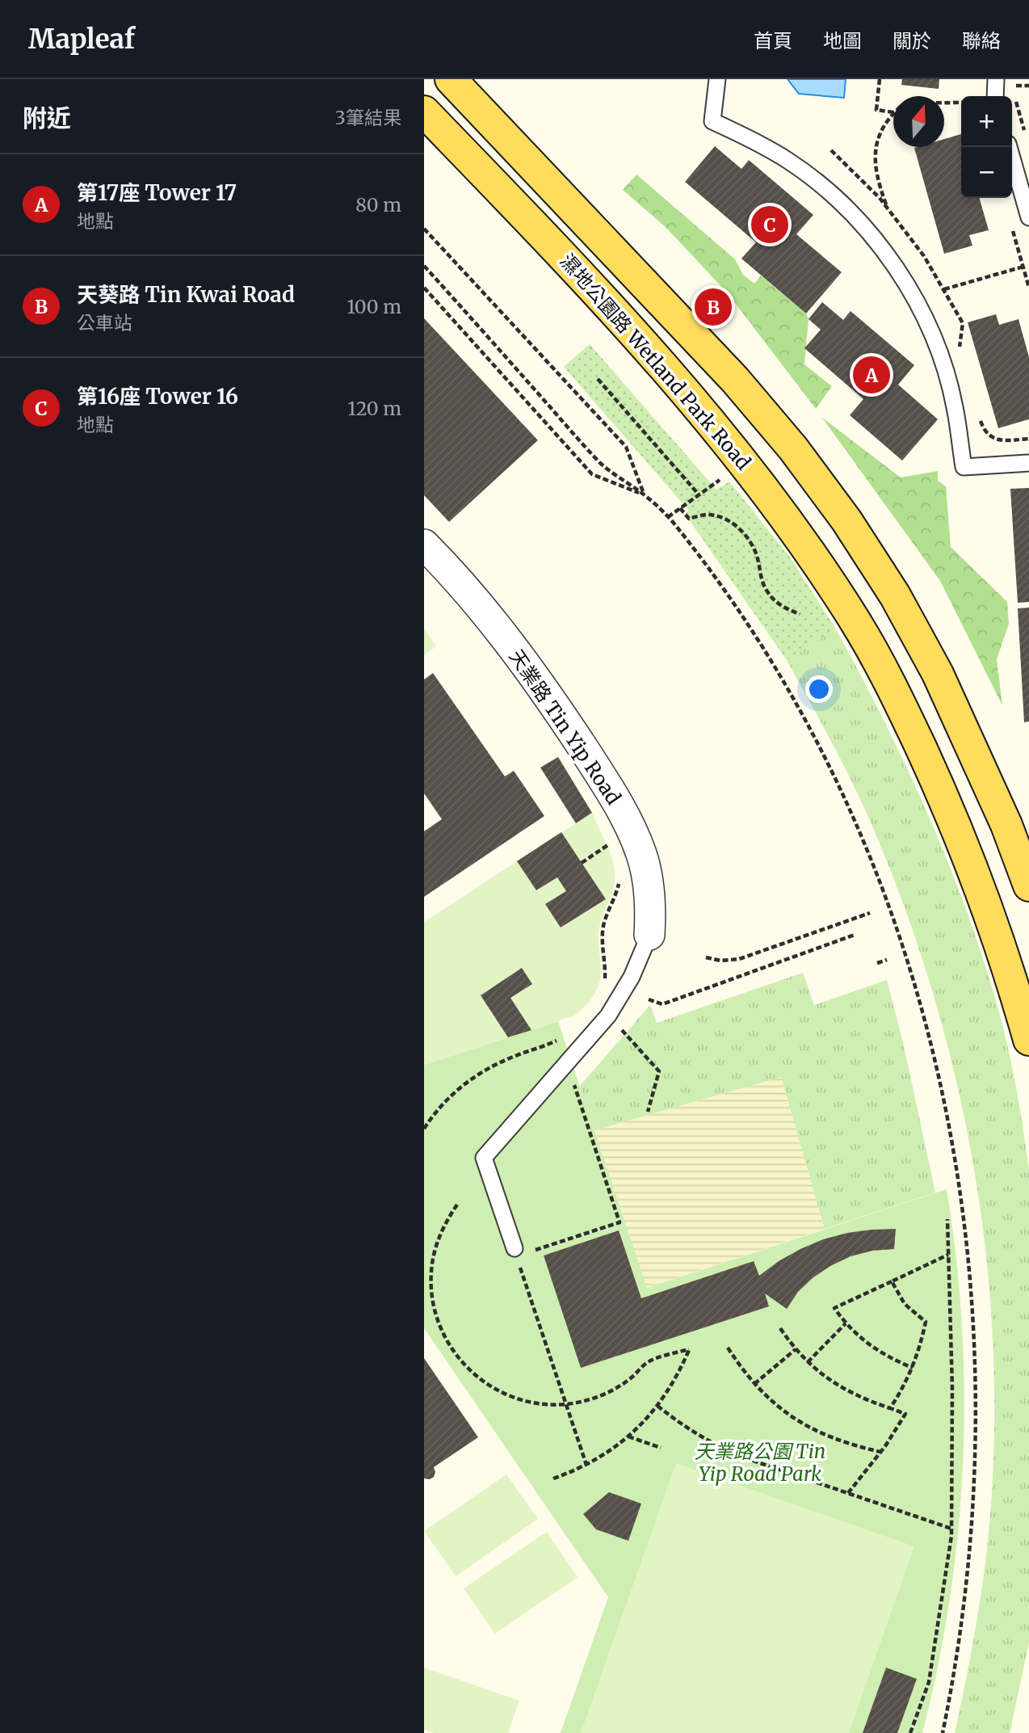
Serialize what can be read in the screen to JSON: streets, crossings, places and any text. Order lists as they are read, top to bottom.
{
  "streets": {
    "main road": ["濕地公園路 Wetland Park Road"],
    "street": ["天業路 Tin Yip Road"]
  },
  "parks": ["天業路公園 Tin Yip Road Park"],
  "north": "top",
  "page": {
    "header": "Mapleaf",
    "nav": [
      "首頁",
      "地圖",
      "關於",
      "聯絡"
    ],
    "heading": ["附近", "3筆結果"],
    "map_buttons": ["+", "−"],
    "list": [
      {
        "mark": "A",
        "name": "第17座 Tower 17",
        "note": "地點",
        "value": "80 m"
      },
      {
        "mark": "B",
        "name": "天葵路 Tin Kwai Road",
        "note": "公車站",
        "value": "100 m"
      },
      {
        "mark": "C",
        "name": "第16座 Tower 16",
        "note": "地點",
        "value": "120 m"
      }
    ],
    "pins": ["C", "B", "A"]
  }
}
